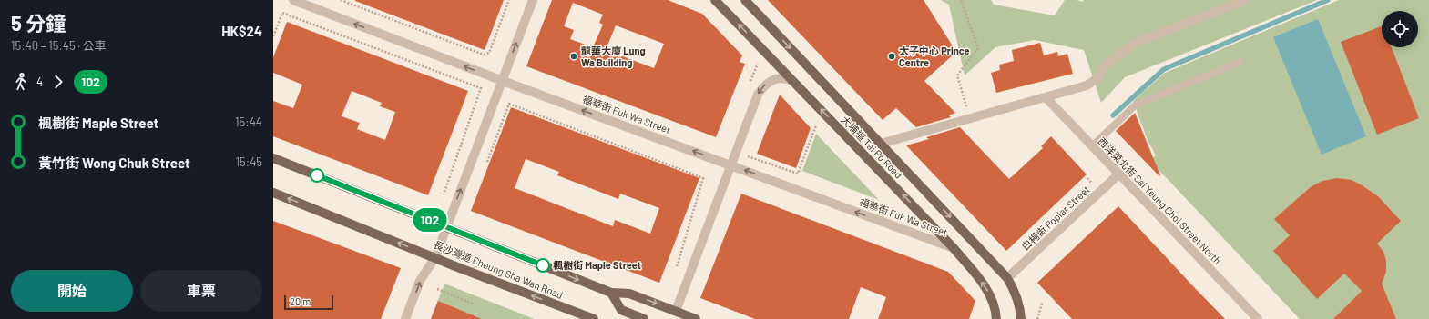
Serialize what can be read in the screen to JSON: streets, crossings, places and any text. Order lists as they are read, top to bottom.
{
  "streets": {
    "main road": ["大埔道 Tai Po Road", "長沙灣道 Cheung Sha Wan Road"],
    "street": ["福華街 Fuk Wa Street", "西洋菜北街 Sai Yeung Choi Street North", "白楊街 Poplar Street"]
  },
  "crossings": [
    ["福華街 Fuk Wa Street", "大埔道 Tai Po Road"],
    ["大埔道 Tai Po Road", "白楊街 Poplar Street"],
    ["西洋菜北街 Sai Yeung Choi Street North", "白楊街 Poplar Street"]
  ],
  "one_way": ["福華街 Fuk Wa Street"],
  "places": ["龍華大廈 Lung Wa Building", "太子中心 Prince Centre", "楓樹街 Maple Street"],
  "lines": ["bus line 102"],
  "scale_bar": "20 m",
  "page": {
    "heading": ["5 分鐘", "15:40 – 15:45 · 公車", "HK$24"],
    "on_map": "102",
    "legs": ["4", "102"],
    "list": [
      {
        "name": "楓樹街 Maple Street",
        "value": "15:44"
      },
      {
        "name": "黃竹街 Wong Chuk Street",
        "value": "15:45"
      }
    ],
    "buttons": ["開始", "車票"],
    "scale": "20 m"
  }
}
